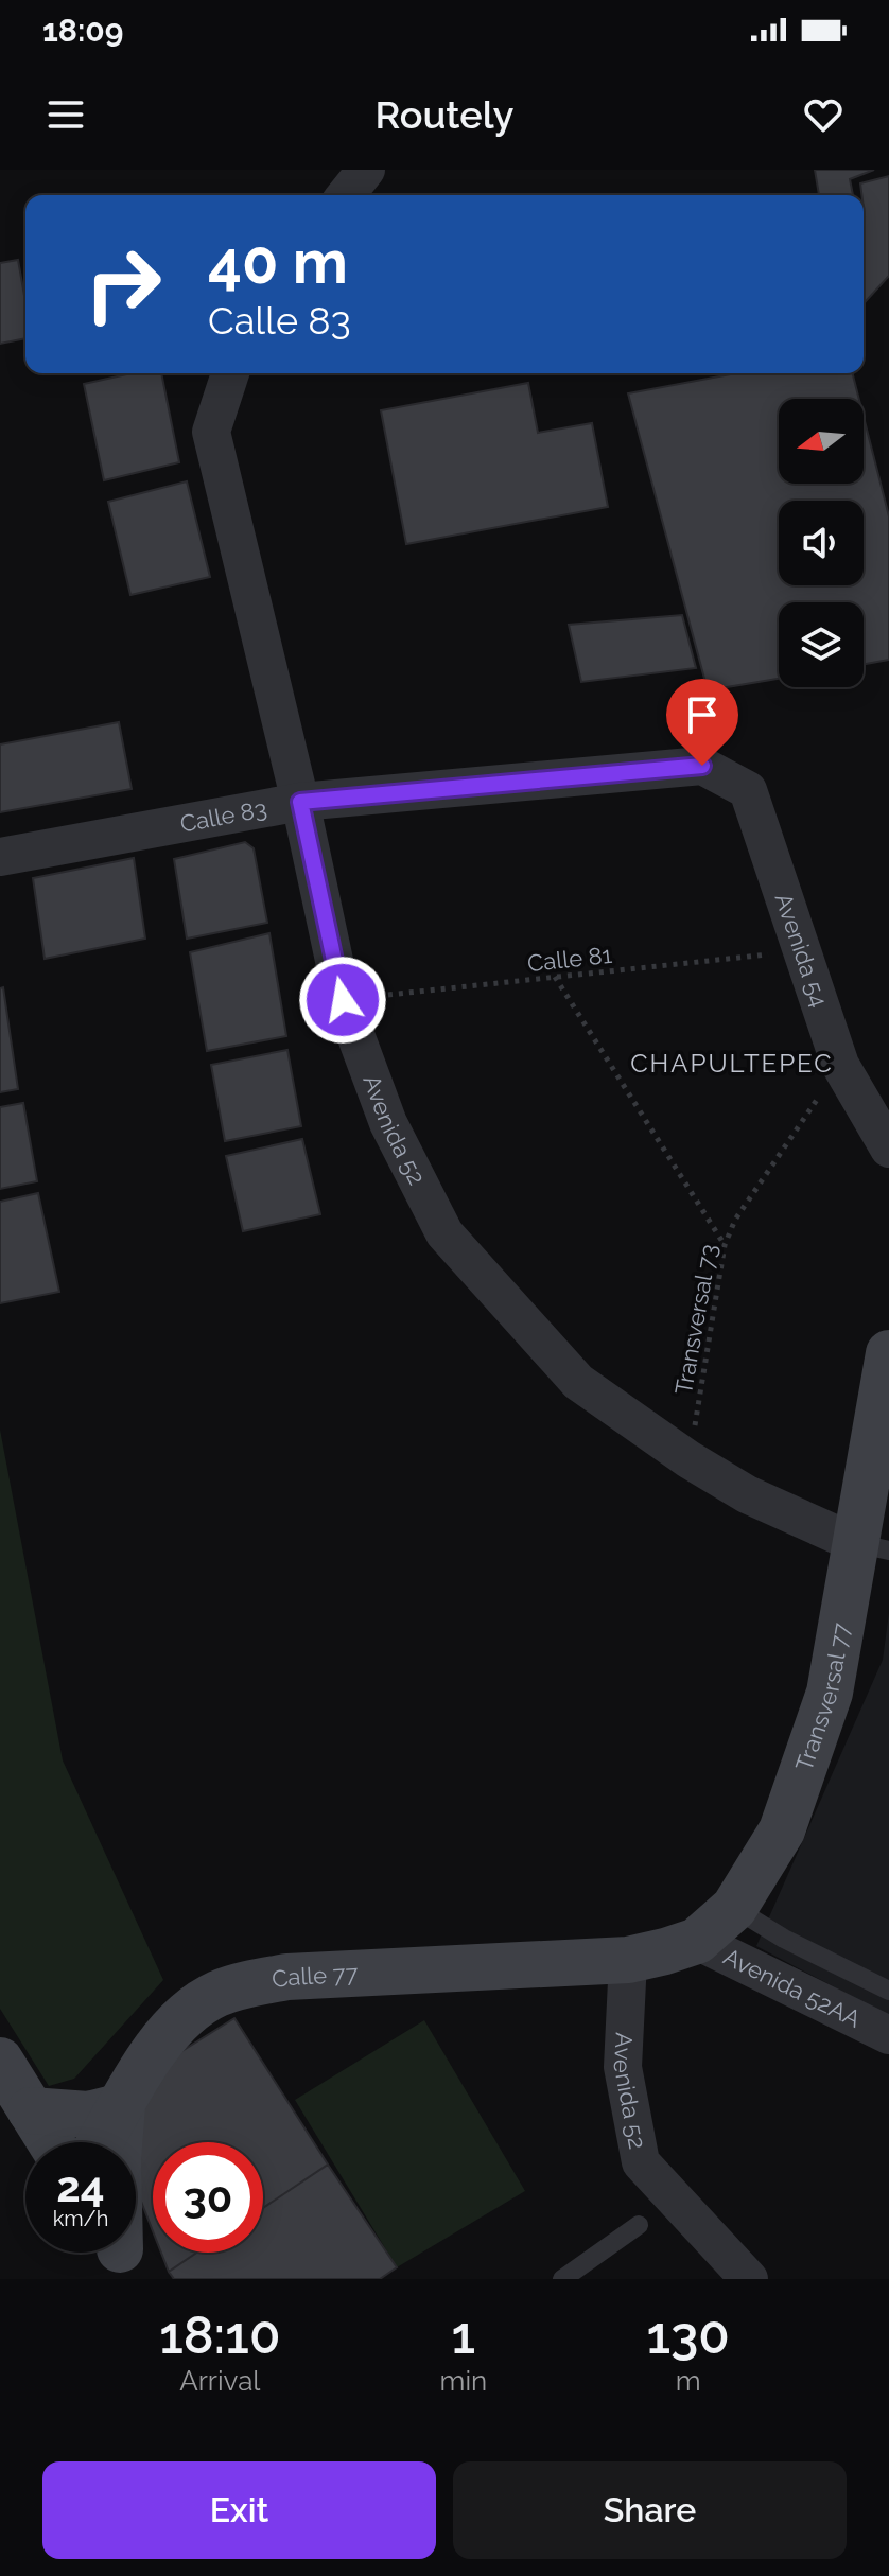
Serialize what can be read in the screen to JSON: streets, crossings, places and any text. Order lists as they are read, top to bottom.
{
  "streets": {
    "street": [
      "Calle 83",
      "Avenida 54",
      "Avenida 52",
      "Transversal 77",
      "Calle 77",
      "Avenida 52AA"
    ],
    "path": ["Calle 81", "Transversal 73"]
  },
  "crossings": [
    ["Calle 83", "Avenida 54"],
    ["Calle 83", "Avenida 52"],
    ["Avenida 54", "Calle 81"],
    ["Avenida 54", "Transversal 73"],
    ["Calle 81", "Avenida 52"],
    ["Avenida 52", "Transversal 73"],
    ["Avenida 52", "Transversal 77"],
    ["Avenida 52", "Calle 77"],
    ["Transversal 77", "Calle 77"],
    ["Transversal 77", "Avenida 52AA"]
  ],
  "districts": ["CHAPULTEPEC"],
  "north": "left",
  "page": {
    "status": "18:09",
    "header": "Routely",
    "turn": ["40 m", "Calle 83"],
    "speed": "24 km/h",
    "limit": "30",
    "eta": [
      "18:10",
      "Arrival",
      "1",
      "min",
      "130",
      "m"
    ],
    "buttons": ["Exit", "Share"]
  }
}
